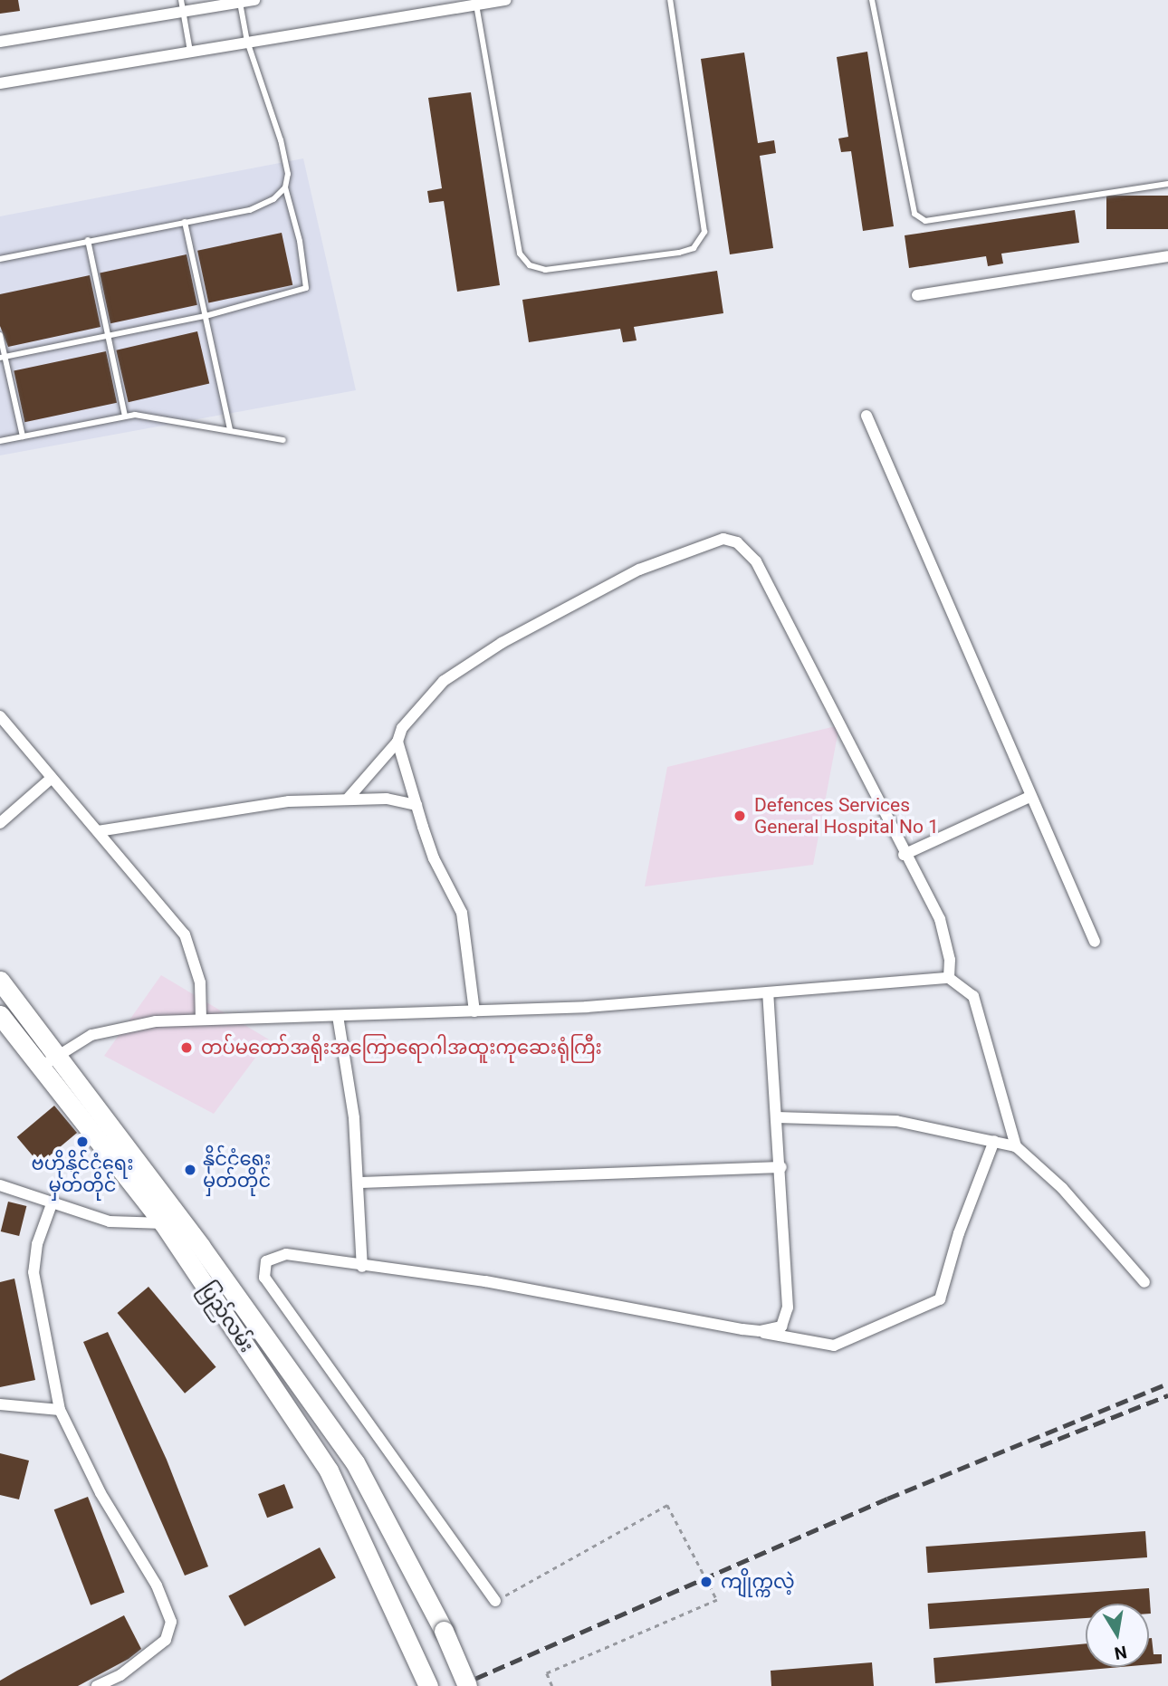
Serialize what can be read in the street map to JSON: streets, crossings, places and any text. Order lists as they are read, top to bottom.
{
  "streets": {
    "highway": ["ပြည်လမ်း"]
  },
  "places": [
    "Defences Services General Hospital No 1",
    "တပ်မတော်အရိုးအကြောရောဂါအထူးကုဆေးရုံကြီး",
    "ဗဟိုနိုင်ငံရေး မှတ်တိုင်",
    "နိုင်ငံရေး မှတ်တိုင်",
    "ကျိုက္ကလဲ့"
  ],
  "north": "bottom"
}
